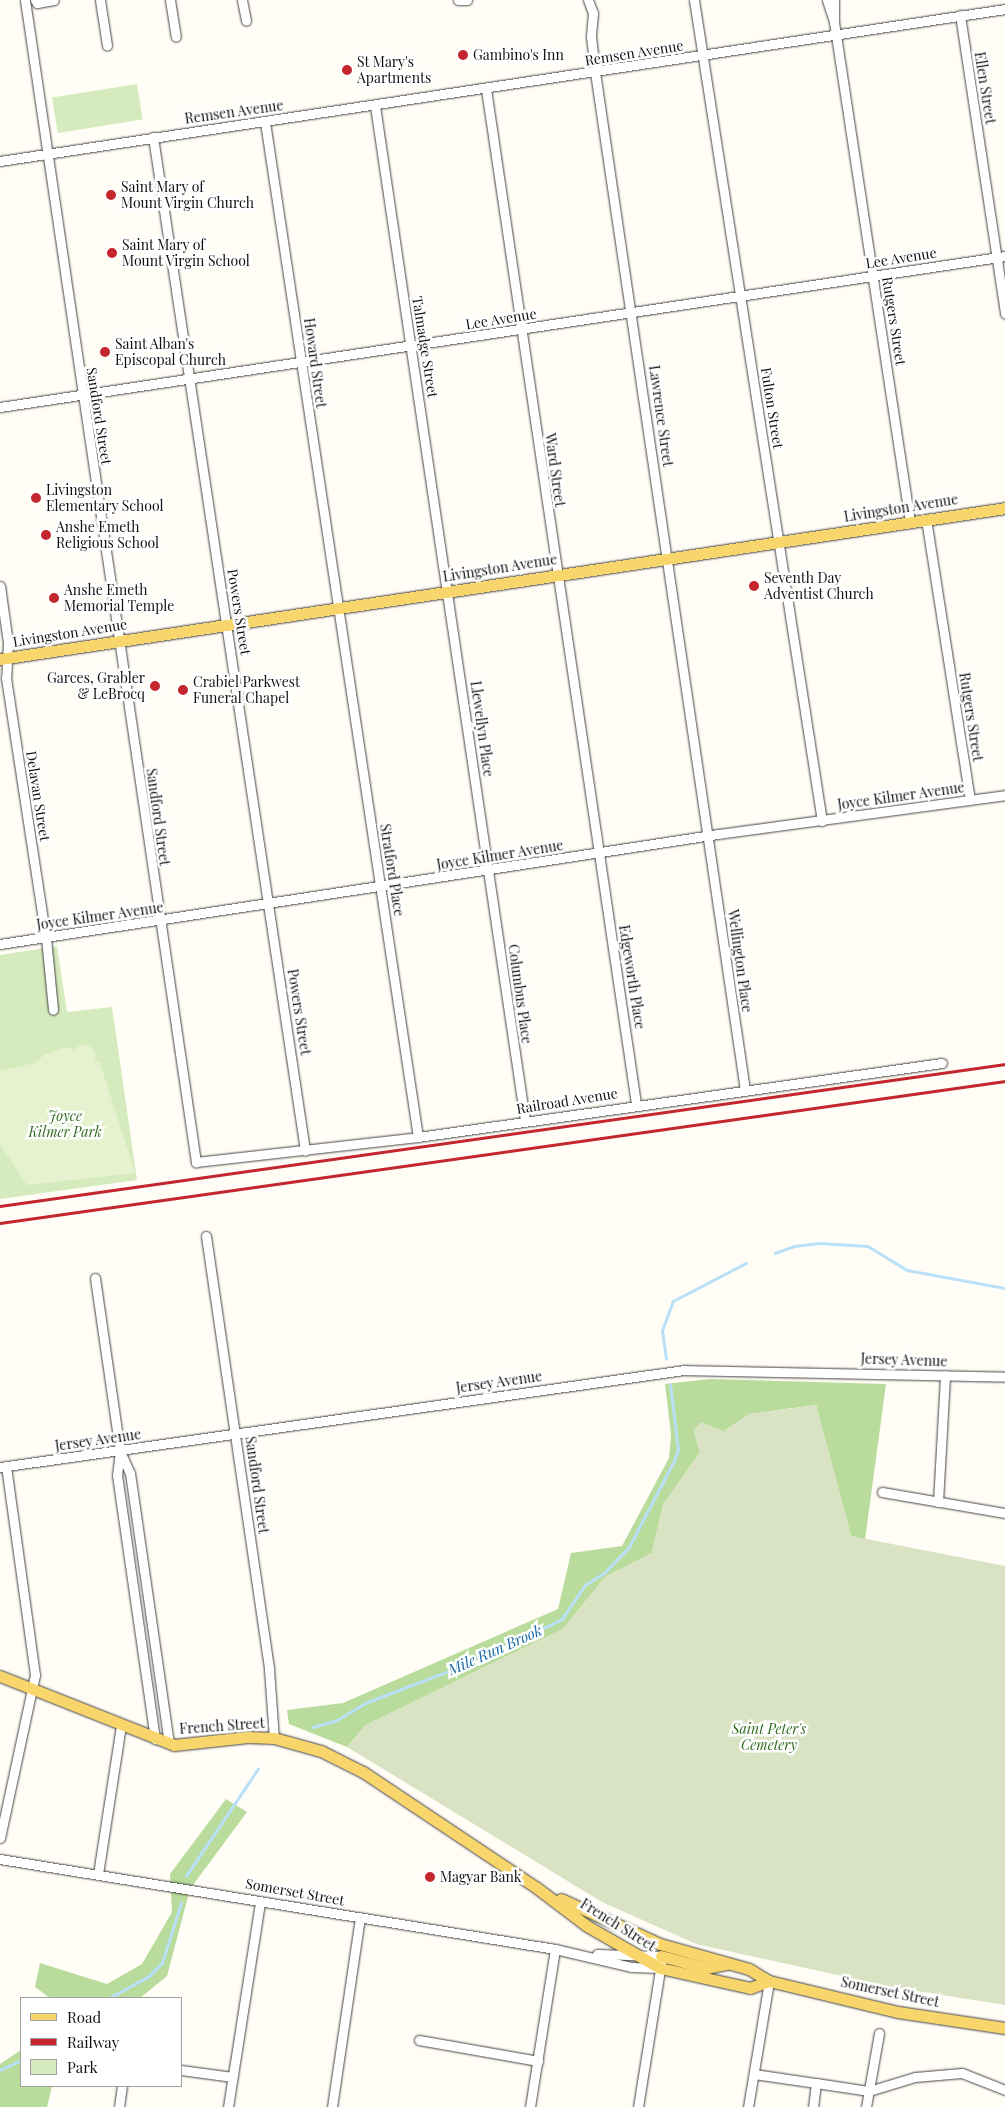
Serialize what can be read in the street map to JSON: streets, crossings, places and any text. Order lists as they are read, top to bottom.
{
  "streets": {
    "main road": ["Livingston Avenue", "French Street", "Somerset Street"],
    "street": [
      "Remsen Avenue",
      "Ellen Street",
      "Lee Avenue",
      "Rutgers Street",
      "Talmadge Street",
      "Howard Street",
      "Fulton Street",
      "Sandford Street",
      "Lawrence Street",
      "Ward Street",
      "Powers Street",
      "Llewellyn Place",
      "Delavan Street",
      "Joyce Kilmer Avenue",
      "Stratford Place",
      "Wellington Place",
      "Edgeworth Place",
      "Columbus Place",
      "Railroad Avenue",
      "Jersey Avenue"
    ]
  },
  "crossings": [
    ["Remsen Avenue", "Ellen Street"],
    ["Remsen Avenue", "Rutgers Street"],
    ["Remsen Avenue", "Talmadge Street"],
    ["Remsen Avenue", "Howard Street"],
    ["Remsen Avenue", "Fulton Street"],
    ["Remsen Avenue", "Sandford Street"],
    ["Remsen Avenue", "Lawrence Street"],
    ["Remsen Avenue", "Ward Street"],
    ["Remsen Avenue", "Powers Street"],
    ["Ellen Street", "Lee Avenue"],
    ["Lee Avenue", "Rutgers Street"],
    ["Lee Avenue", "Talmadge Street"],
    ["Lee Avenue", "Howard Street"],
    ["Lee Avenue", "Fulton Street"],
    ["Lee Avenue", "Sandford Street"],
    ["Lee Avenue", "Lawrence Street"],
    ["Lee Avenue", "Ward Street"],
    ["Lee Avenue", "Powers Street"],
    ["Rutgers Street", "Livingston Avenue"],
    ["Rutgers Street", "Joyce Kilmer Avenue"],
    ["Talmadge Street", "Livingston Avenue"],
    ["Talmadge Street", "Llewellyn Place"],
    ["Howard Street", "Livingston Avenue"],
    ["Howard Street", "Stratford Place"],
    ["Fulton Street", "Livingston Avenue"],
    ["Fulton Street", "Joyce Kilmer Avenue"],
    ["Sandford Street", "Livingston Avenue"],
    ["Sandford Street", "Joyce Kilmer Avenue"],
    ["Sandford Street", "Railroad Avenue"],
    ["Sandford Street", "Jersey Avenue"],
    ["Sandford Street", "French Street"],
    ["Lawrence Street", "Livingston Avenue"],
    ["Lawrence Street", "Joyce Kilmer Avenue"],
    ["Lawrence Street", "Wellington Place"],
    ["Ward Street", "Livingston Avenue"],
    ["Ward Street", "Joyce Kilmer Avenue"],
    ["Ward Street", "Edgeworth Place"],
    ["Livingston Avenue", "Powers Street"],
    ["Livingston Avenue", "Llewellyn Place"],
    ["Livingston Avenue", "Delavan Street"],
    ["Livingston Avenue", "Stratford Place"],
    ["Powers Street", "Joyce Kilmer Avenue"],
    ["Powers Street", "Railroad Avenue"],
    ["Llewellyn Place", "Joyce Kilmer Avenue"],
    ["Llewellyn Place", "Columbus Place"],
    ["Delavan Street", "Joyce Kilmer Avenue"],
    ["Joyce Kilmer Avenue", "Stratford Place"],
    ["Joyce Kilmer Avenue", "Wellington Place"],
    ["Joyce Kilmer Avenue", "Edgeworth Place"],
    ["Joyce Kilmer Avenue", "Columbus Place"],
    ["Stratford Place", "Railroad Avenue"],
    ["Wellington Place", "Railroad Avenue"],
    ["Edgeworth Place", "Railroad Avenue"],
    ["Columbus Place", "Railroad Avenue"],
    ["French Street", "Somerset Street"]
  ],
  "water": ["Mile Run Brook"],
  "parks": ["Joyce Kilmer Park", "Saint Peter's Cemetery"],
  "places": [
    "Gambino's Inn",
    "St Mary's Apartments",
    "Saint Mary of Mount Virgin Church",
    "Saint Mary of Mount Virgin School",
    "Saint Alban's Episcopal Church",
    "Livingston Elementary School",
    "Anshe Emeth Religious School",
    "Seventh Day Adventist Church",
    "Anshe Emeth Memorial Temple",
    "Garces, Grabler & LeBrocq",
    "Crabiel Parkwest Funeral Chapel",
    "Magyar Bank"
  ],
  "legend": ["Road", "Railway", "Park"]
}
